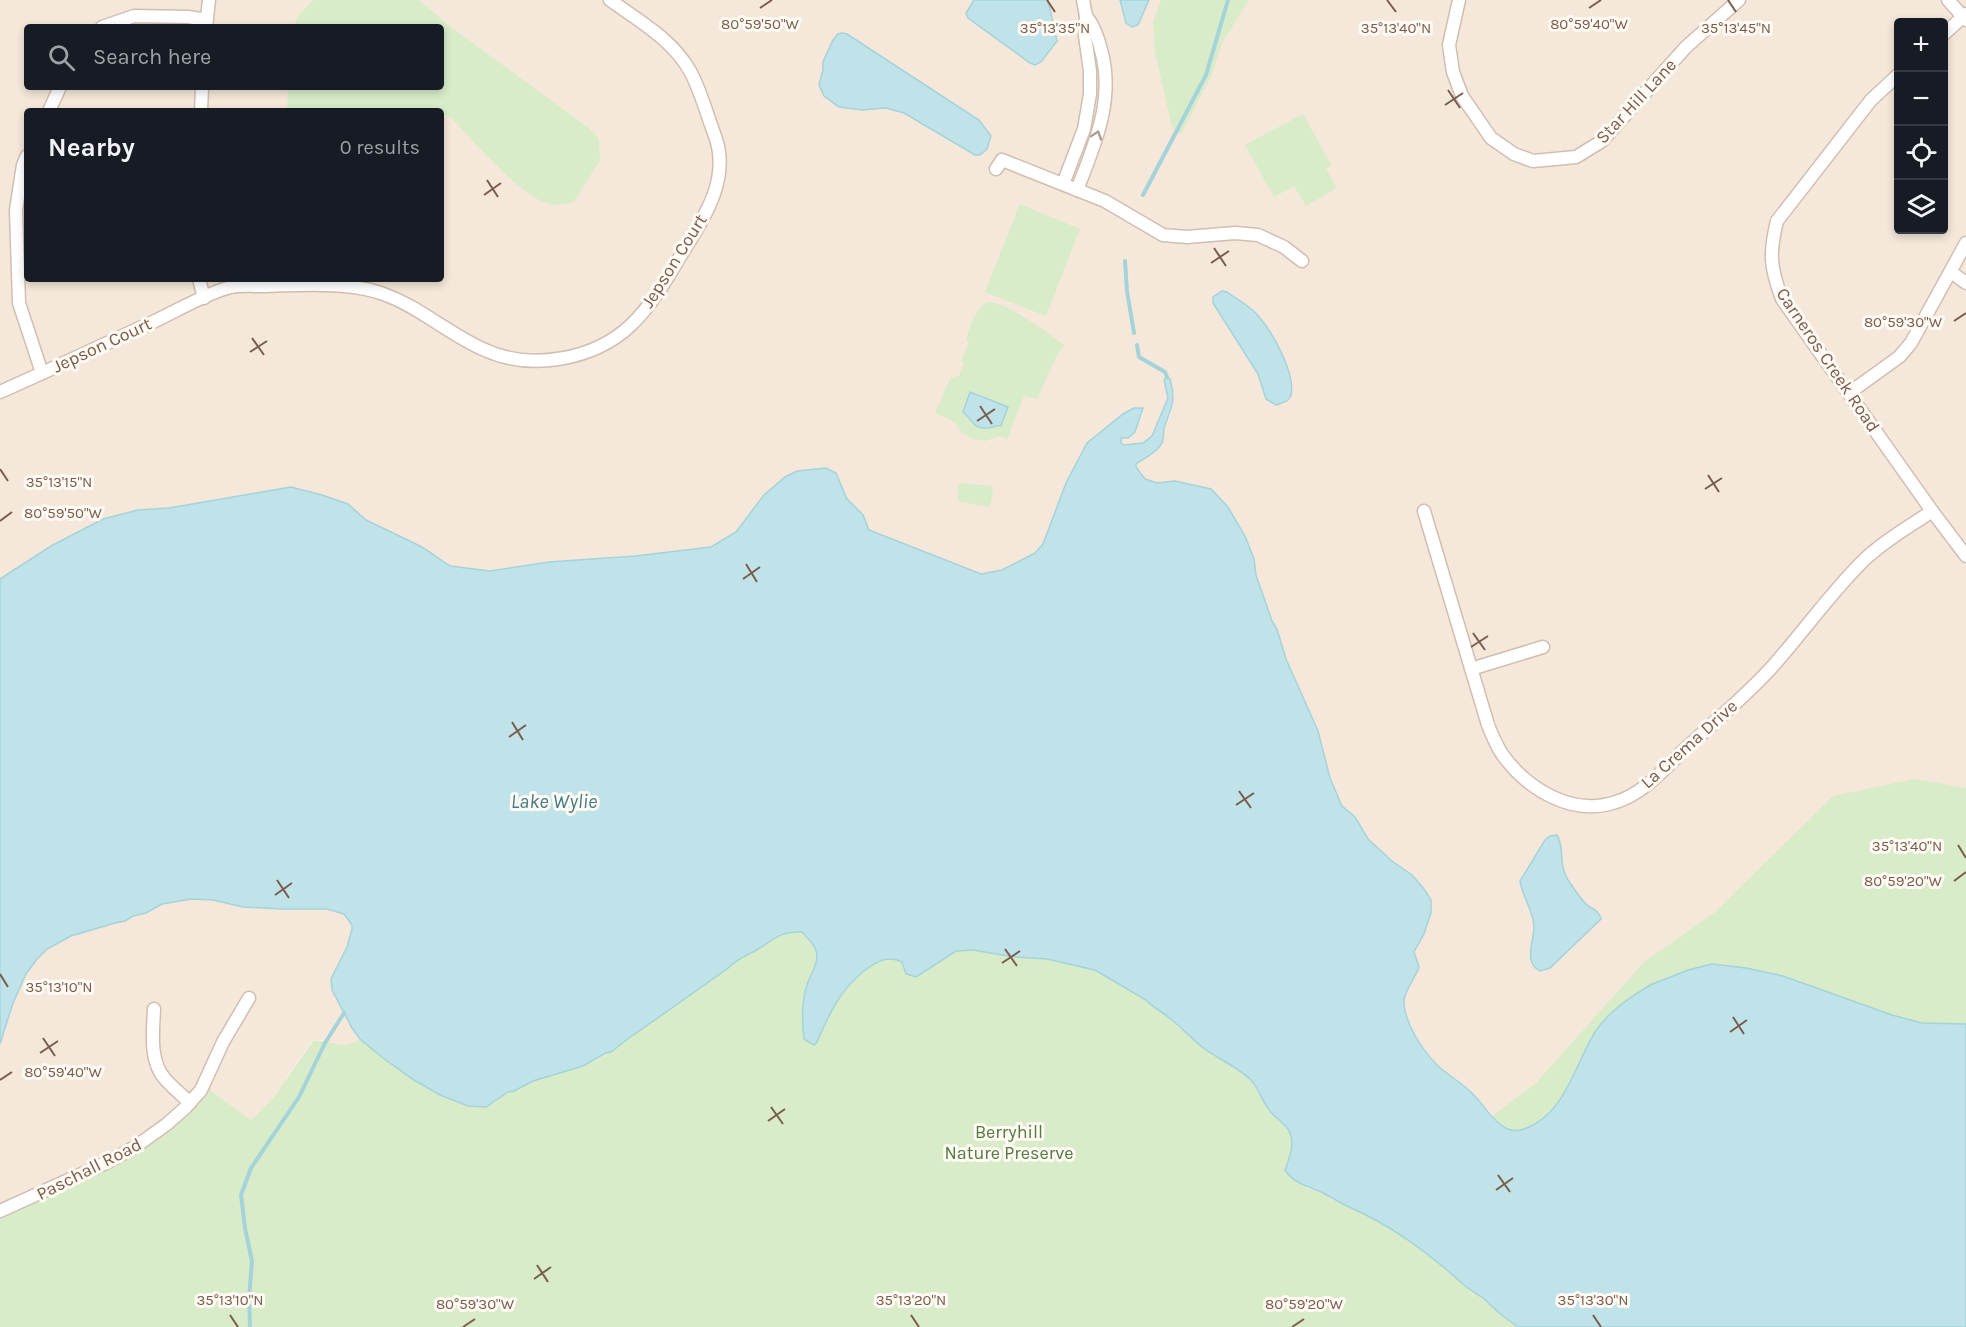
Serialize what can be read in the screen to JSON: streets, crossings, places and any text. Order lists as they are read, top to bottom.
{
  "streets": {
    "street": [
      "Star Hill Lane",
      "Jepson Court",
      "Carneros Creek Road",
      "La Crema Drive",
      "Paschall Road"
    ]
  },
  "crossings": [
    ["Carneros Creek Road", "La Crema Drive"]
  ],
  "water": ["Lake Wylie"],
  "parks": ["Berryhill Nature Preserve"],
  "page": {
    "map_buttons": ["+", "−"],
    "search": "Search here",
    "heading": ["Nearby", "0 results"]
  },
  "coordinates": [
    "80°59'50\"W",
    "80°59'40\"W",
    "35°13'35\"N",
    "35°13'40\"N",
    "35°13'45\"N",
    "80°59'30\"W",
    "35°13'15\"N",
    "80°59'20\"W",
    "35°13'10\"N",
    "35°13'20\"N",
    "35°13'30\"N"
  ]
}
